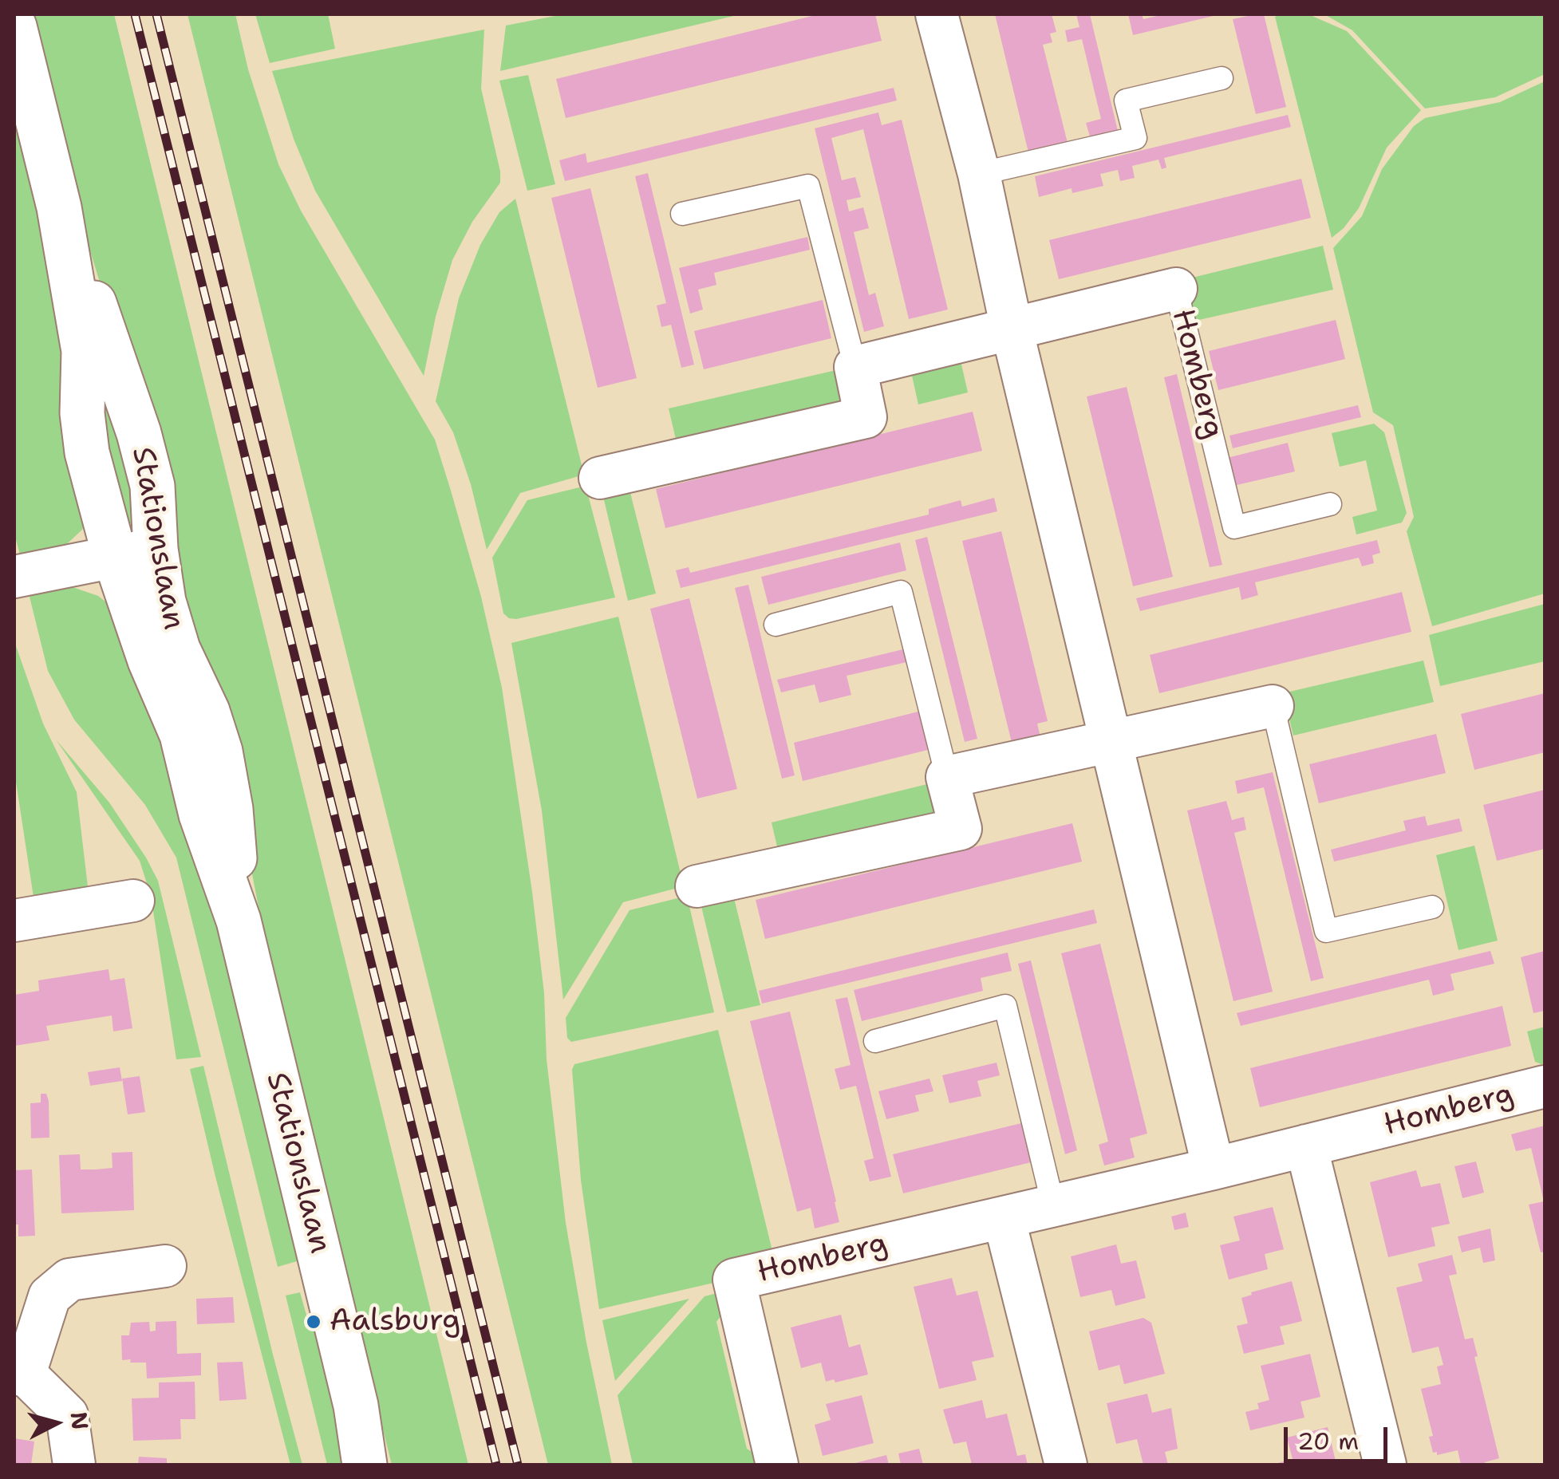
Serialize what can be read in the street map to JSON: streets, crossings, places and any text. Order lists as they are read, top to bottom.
{
  "streets": {
    "street": ["Homberg", "Stationslaan"]
  },
  "places": ["Aalsburg"],
  "scale_bar": "20 m",
  "north": "right"
}
